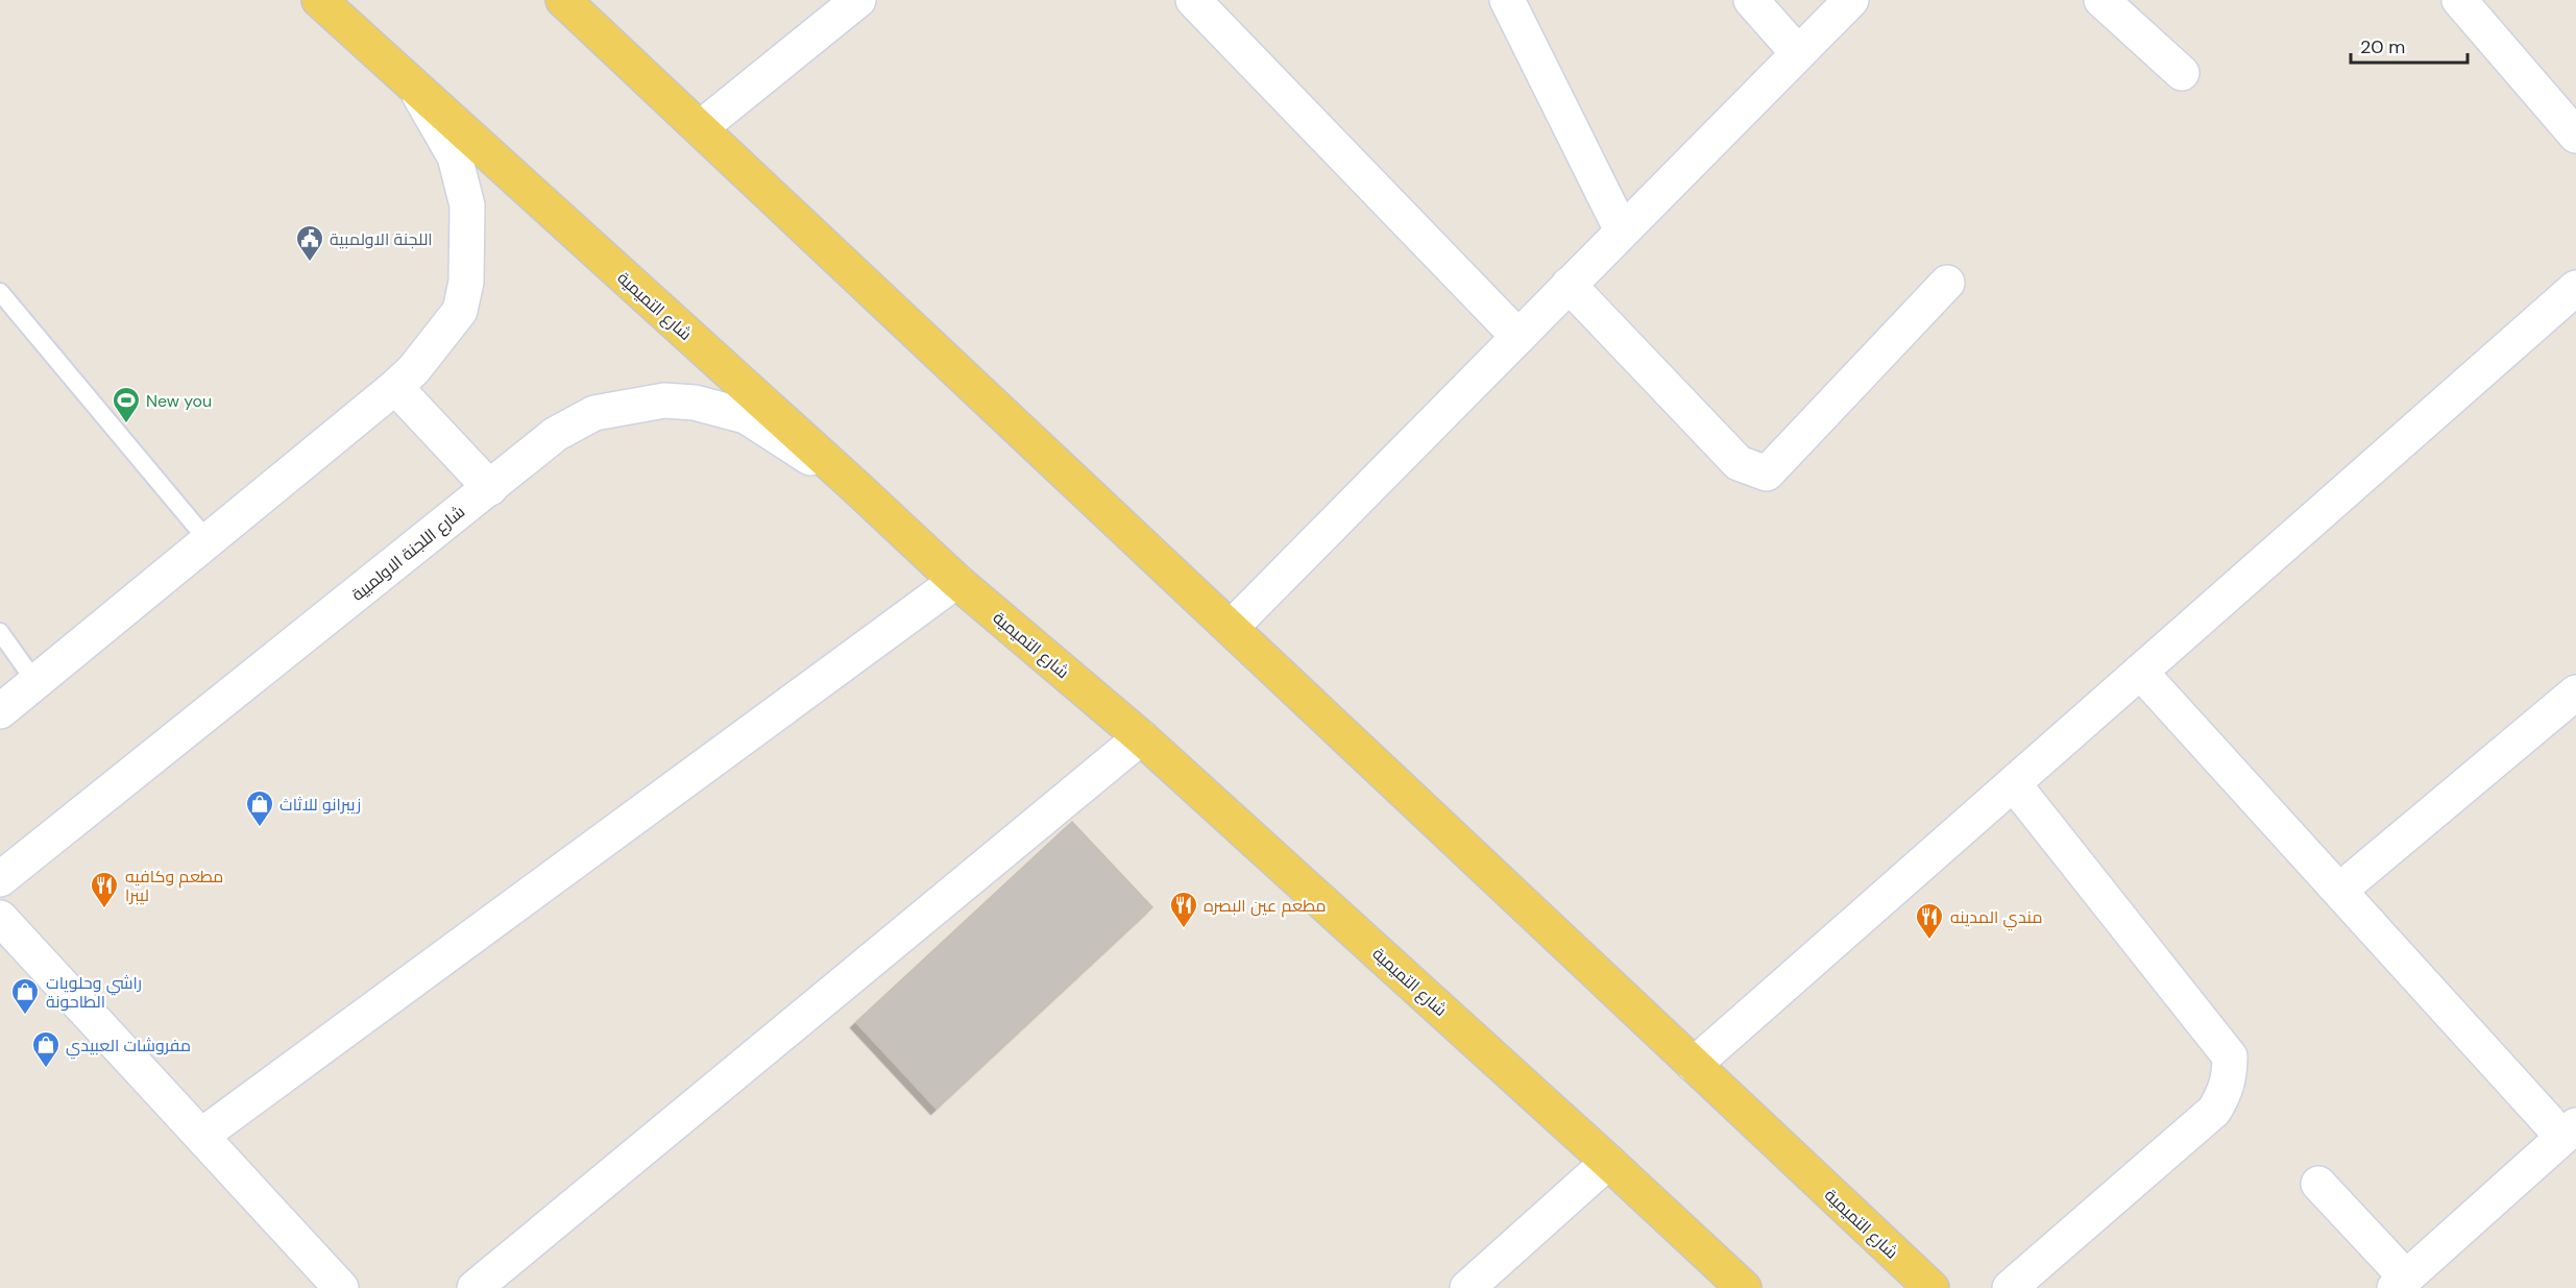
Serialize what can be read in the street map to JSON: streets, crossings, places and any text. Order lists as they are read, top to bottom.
{
  "streets": {
    "main road": ["شارع التميمية"],
    "street": ["شارع اللجنة الاولمبية"]
  },
  "crossings": [
    ["شارع التميمية", "شارع اللجنة الاولمبية"]
  ],
  "places": {
    "public building": ["اللجنة الاولمبية"],
    "sports": ["New you"],
    "shop": ["زيبرانو للاثاث", "راشي وحلويات الطاحونة", "مفروشات العبيدي"],
    "restaurant": ["مطعم وكافيه ليبرا", "مطعم عين البصره", "مندي المدينه"]
  },
  "scale_bar": "20 m"
}
